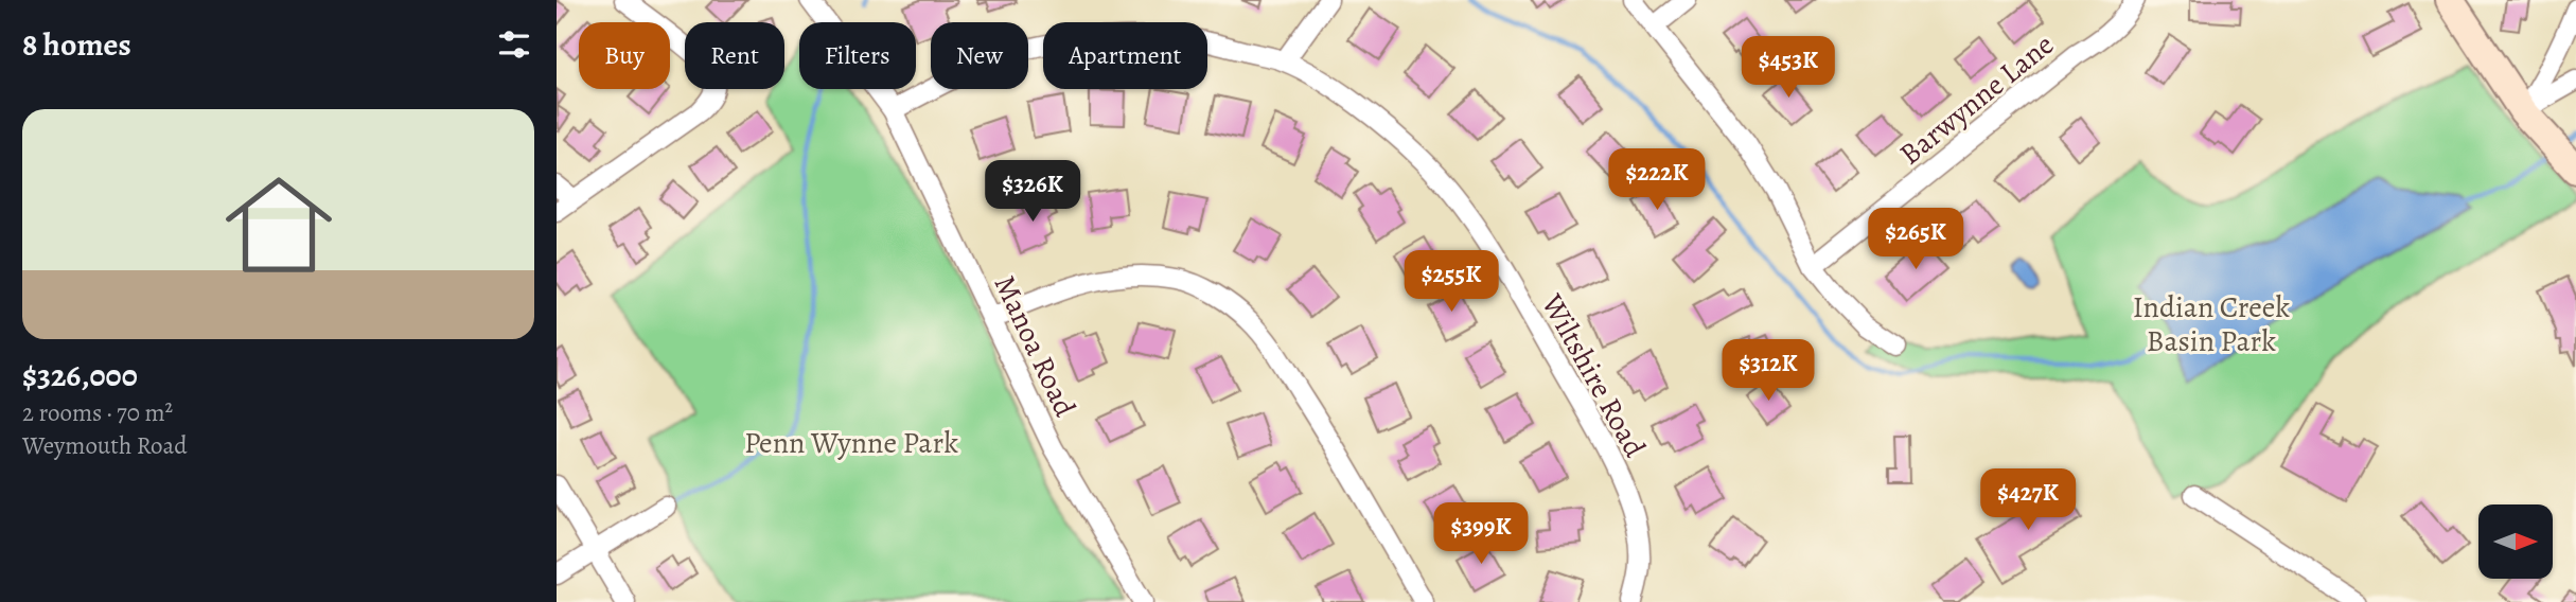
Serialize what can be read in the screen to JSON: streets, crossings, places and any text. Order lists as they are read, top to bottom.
{
  "streets": {
    "street": ["Barwynne Lane", "Manoa Road", "Wiltshire Road"]
  },
  "crossings": [
    ["Manoa Road", "Wiltshire Road"]
  ],
  "parks": ["Indian Creek Basin Park", "Penn Wynne Park"],
  "north": "right",
  "page": {
    "heading": "8 homes",
    "chip": [
      "Buy",
      "Rent",
      "Filters",
      "New",
      "Apartment"
    ],
    "price": [
      "$453K",
      "$222K",
      "$326K",
      "$265K",
      "$255K",
      "$312K",
      "$427K",
      "$399K"
    ],
    "list": [
      {
        "name": "$326,000",
        "note": "2 rooms · 70 m² · Weymouth Road"
      }
    ]
  }
}
